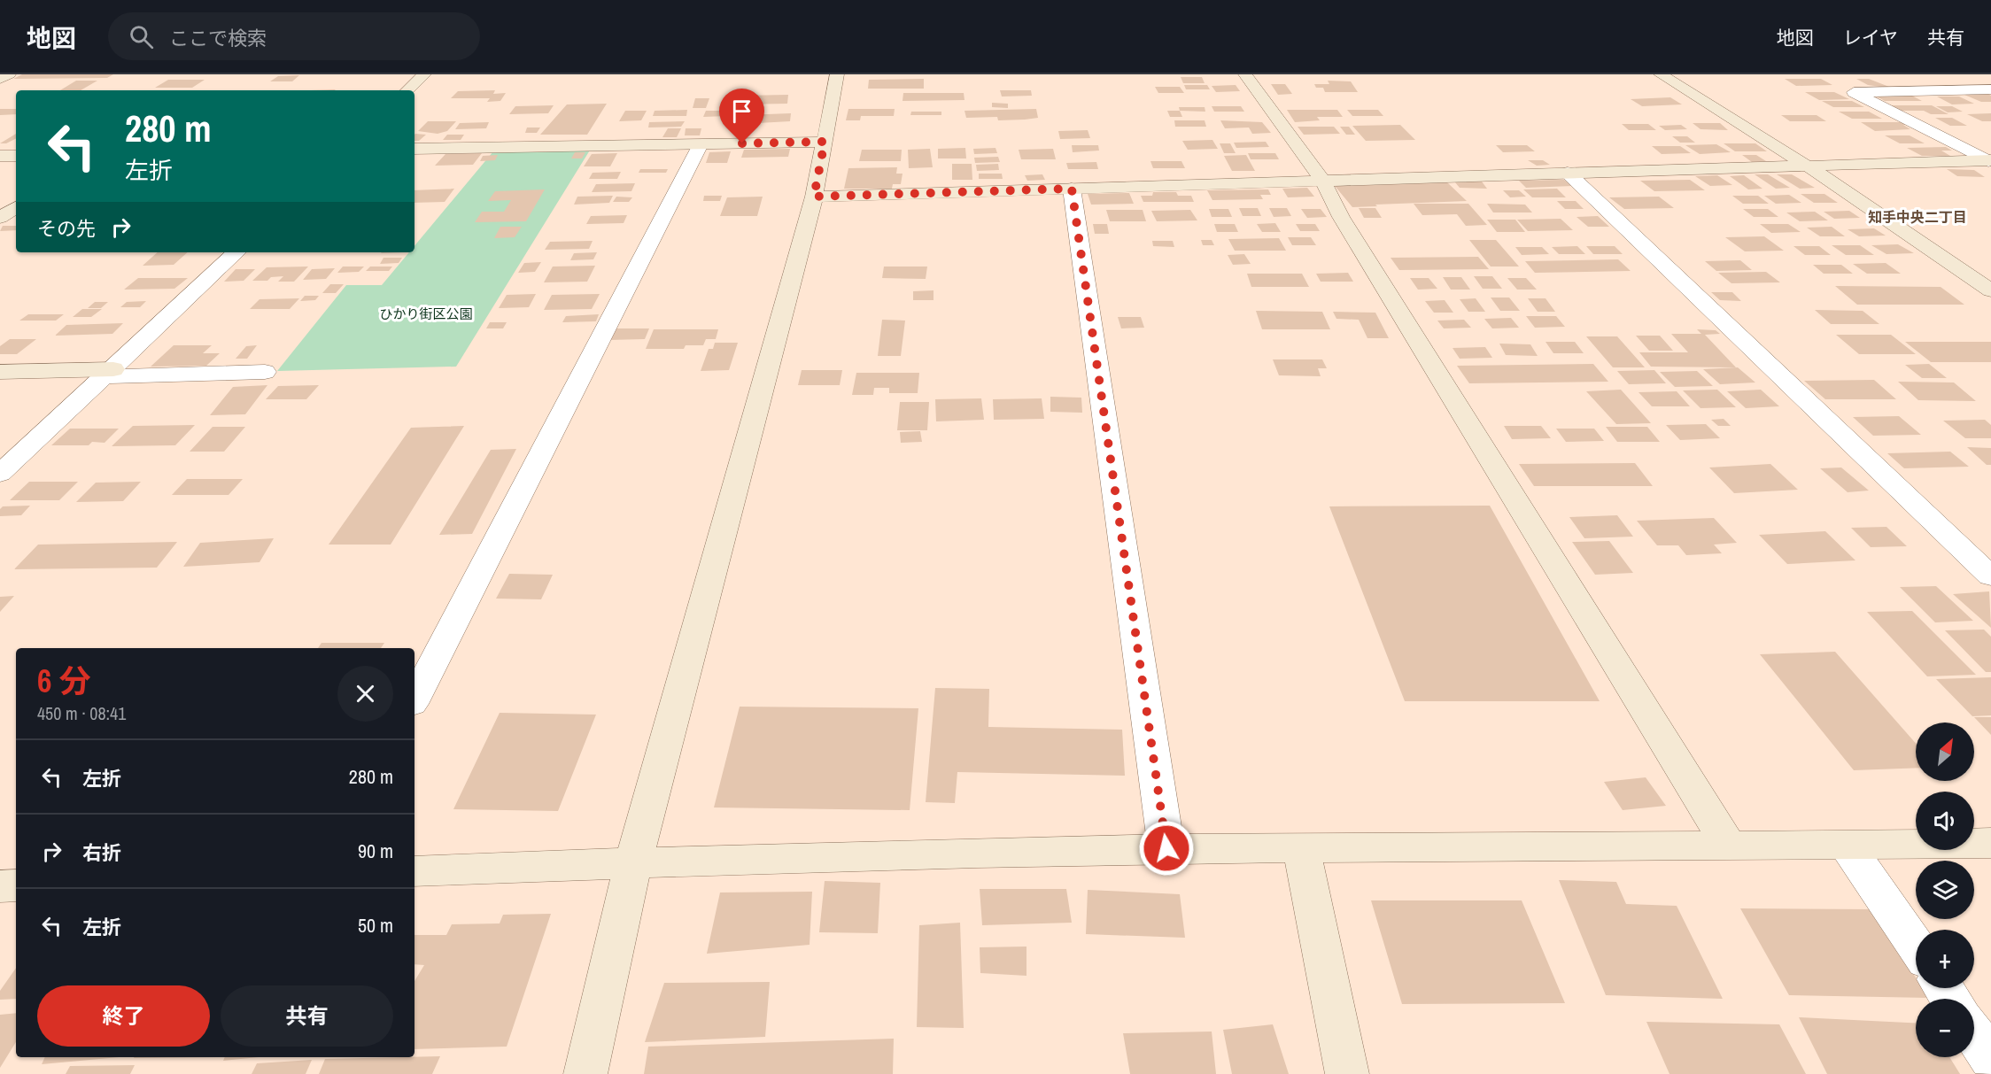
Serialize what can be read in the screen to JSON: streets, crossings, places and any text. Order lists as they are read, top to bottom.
{
  "districts": ["知手中央二丁目"],
  "parks": ["ひかり街区公園"],
  "north": "top right",
  "page": {
    "header": "地図",
    "search": "ここで検索",
    "nav": ["地図", "レイヤ", "共有"],
    "turn": ["280 m", "左折"],
    "then": "その先",
    "heading": ["6 分", "450 m · 08:41"],
    "map_buttons": ["+", "−"],
    "list": [
      {
        "name": "左折",
        "value": "280 m"
      },
      {
        "name": "右折",
        "value": "90 m"
      },
      {
        "name": "左折",
        "value": "50 m"
      }
    ],
    "buttons": ["終了", "共有"]
  }
}
